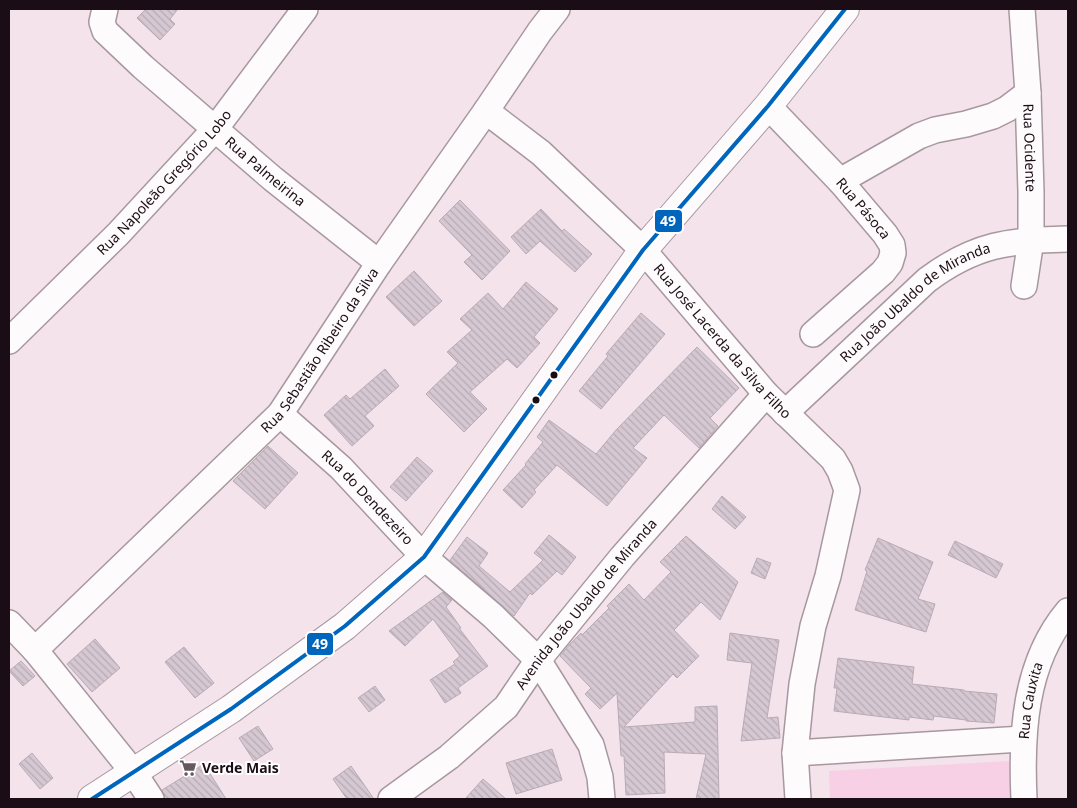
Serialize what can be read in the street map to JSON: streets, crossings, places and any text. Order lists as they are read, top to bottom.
{
  "streets": {
    "street": [
      "Rua Ocidente",
      "Rua Palmeirina",
      "Rua Napoleão Gregório Lobo",
      "Rua Pásoca",
      "Rua João Ubaldo de Miranda",
      "Rua José Lacerda da Silva Filho",
      "Rua Sebastião Ribeiro da Silva",
      "Rua do Dendezeiro",
      "Avenida João Ubaldo de Miranda",
      "Rua Cauxita"
    ]
  },
  "crossings": [
    ["Rua Ocidente", "Rua João Ubaldo de Miranda"],
    ["Rua Palmeirina", "Rua Napoleão Gregório Lobo"],
    ["Rua Palmeirina", "Rua Sebastião Ribeiro da Silva"],
    ["Rua João Ubaldo de Miranda", "Rua José Lacerda da Silva Filho"],
    ["Rua José Lacerda da Silva Filho", "Rua Sebastião Ribeiro da Silva"],
    ["Rua José Lacerda da Silva Filho", "Avenida João Ubaldo de Miranda"],
    ["Rua Sebastião Ribeiro da Silva", "Rua do Dendezeiro"],
    ["Rua do Dendezeiro", "Avenida João Ubaldo de Miranda"]
  ],
  "places": {
    "supermarket": ["Verde Mais"]
  },
  "lines": ["transit line 49"]
}
